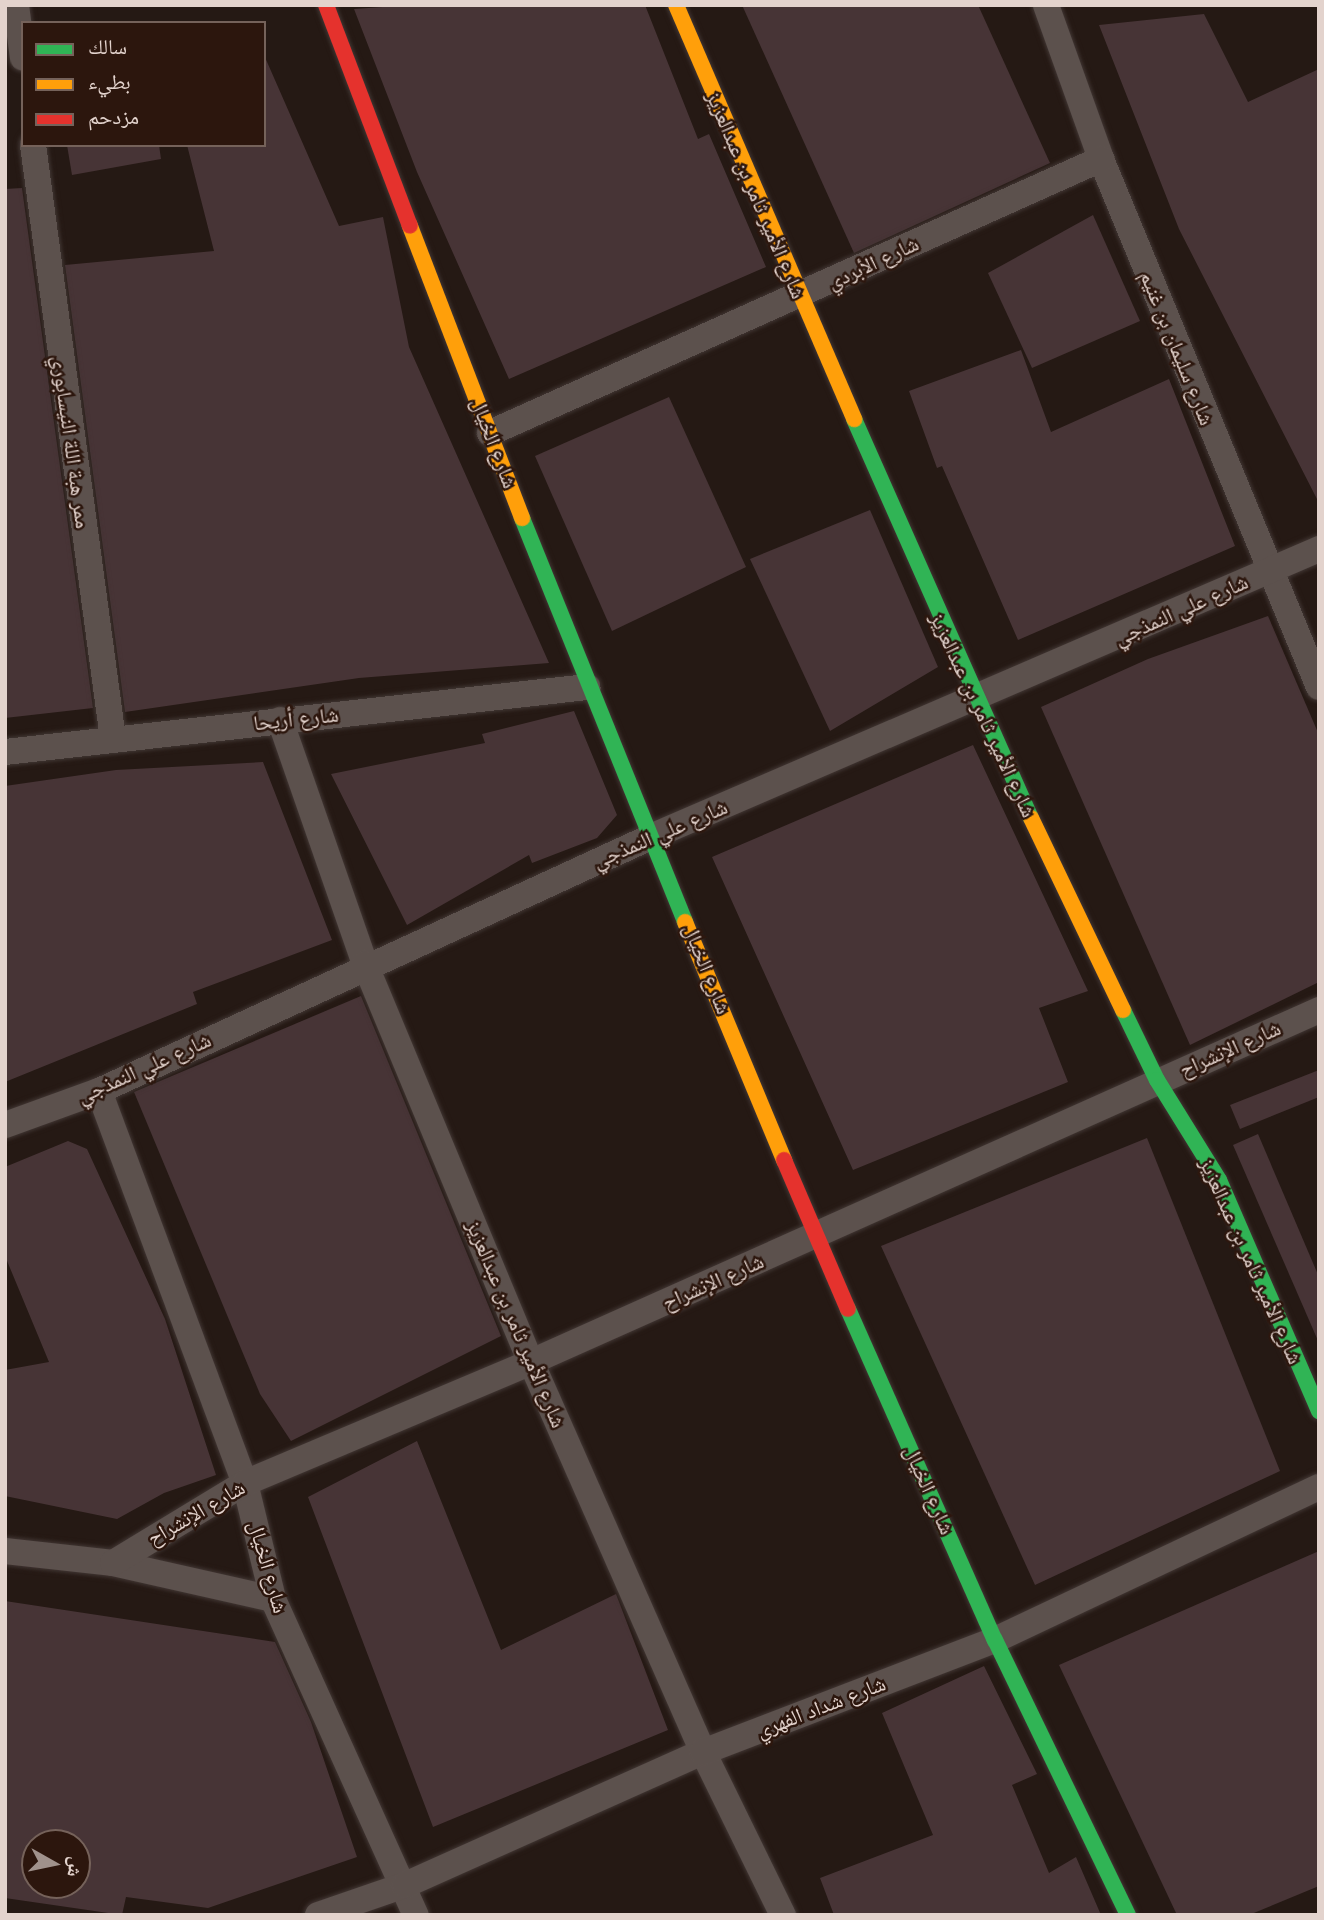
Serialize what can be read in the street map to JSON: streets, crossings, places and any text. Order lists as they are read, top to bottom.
{
  "streets": {
    "street": [
      "شارع الأمير ثامر بن عبدالعزيز",
      "شارع الأبردي",
      "شارع سليمان بن غنيم",
      "ممر هبة اللة النيسابوري",
      "شارع الخيال",
      "شارع علي النمذجي",
      "شارع أريحا",
      "شارع الإنشراح",
      "شارع شداد الفهري"
    ]
  },
  "crossings": [
    ["شارع الأمير ثامر بن عبدالعزيز", "شارع الأبردي"],
    ["شارع الأمير ثامر بن عبدالعزيز", "شارع علي النمذجي"],
    ["شارع الأمير ثامر بن عبدالعزيز", "شارع أريحا"],
    ["شارع الأمير ثامر بن عبدالعزيز", "شارع الإنشراح"],
    ["شارع الأمير ثامر بن عبدالعزيز", "شارع شداد الفهري"],
    ["شارع الأبردي", "شارع سليمان بن غنيم"],
    ["شارع الأبردي", "شارع الخيال"],
    ["شارع سليمان بن غنيم", "شارع علي النمذجي"],
    ["ممر هبة اللة النيسابوري", "شارع أريحا"],
    ["شارع الخيال", "شارع علي النمذجي"],
    ["شارع الخيال", "شارع أريحا"],
    ["شارع الخيال", "شارع الإنشراح"],
    ["شارع الخيال", "شارع شداد الفهري"]
  ],
  "legend": ["سالك", "بطيء", "مزدحم"],
  "north": "right"
}
